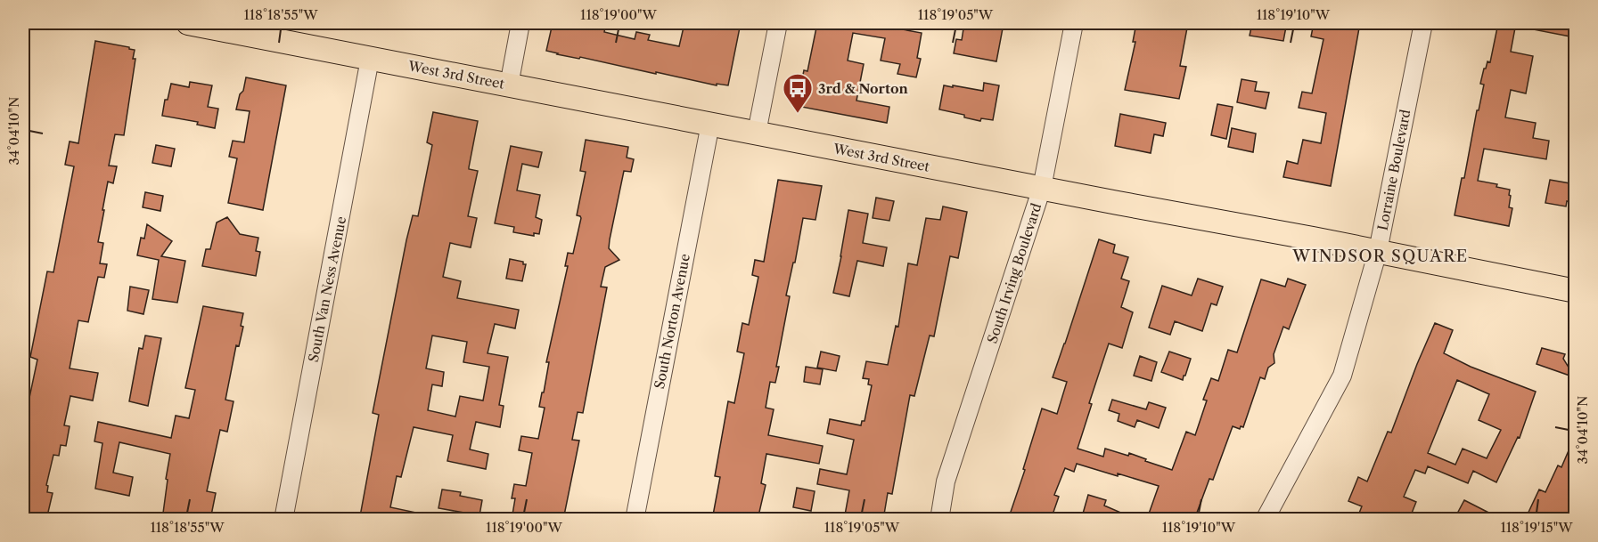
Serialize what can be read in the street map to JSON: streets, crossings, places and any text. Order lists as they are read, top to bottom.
{
  "streets": {
    "main road": ["West 3rd Street"],
    "street": [
      "Lorraine Boulevard",
      "South Irving Boulevard",
      "South Van Ness Avenue",
      "South Norton Avenue"
    ]
  },
  "crossings": [
    ["West 3rd Street", "Lorraine Boulevard"],
    ["West 3rd Street", "South Irving Boulevard"],
    ["West 3rd Street", "South Van Ness Avenue"],
    ["West 3rd Street", "South Norton Avenue"]
  ],
  "districts": ["WINDSOR SQUARE"],
  "places": {
    "bus stop": ["3rd & Norton"]
  },
  "coordinates": [
    "118°18'55\"W",
    "118°19'00\"W",
    "118°19'05\"W",
    "118°19'10\"W",
    "34°04'10\"N",
    "118°19'15\"W"
  ]
}
